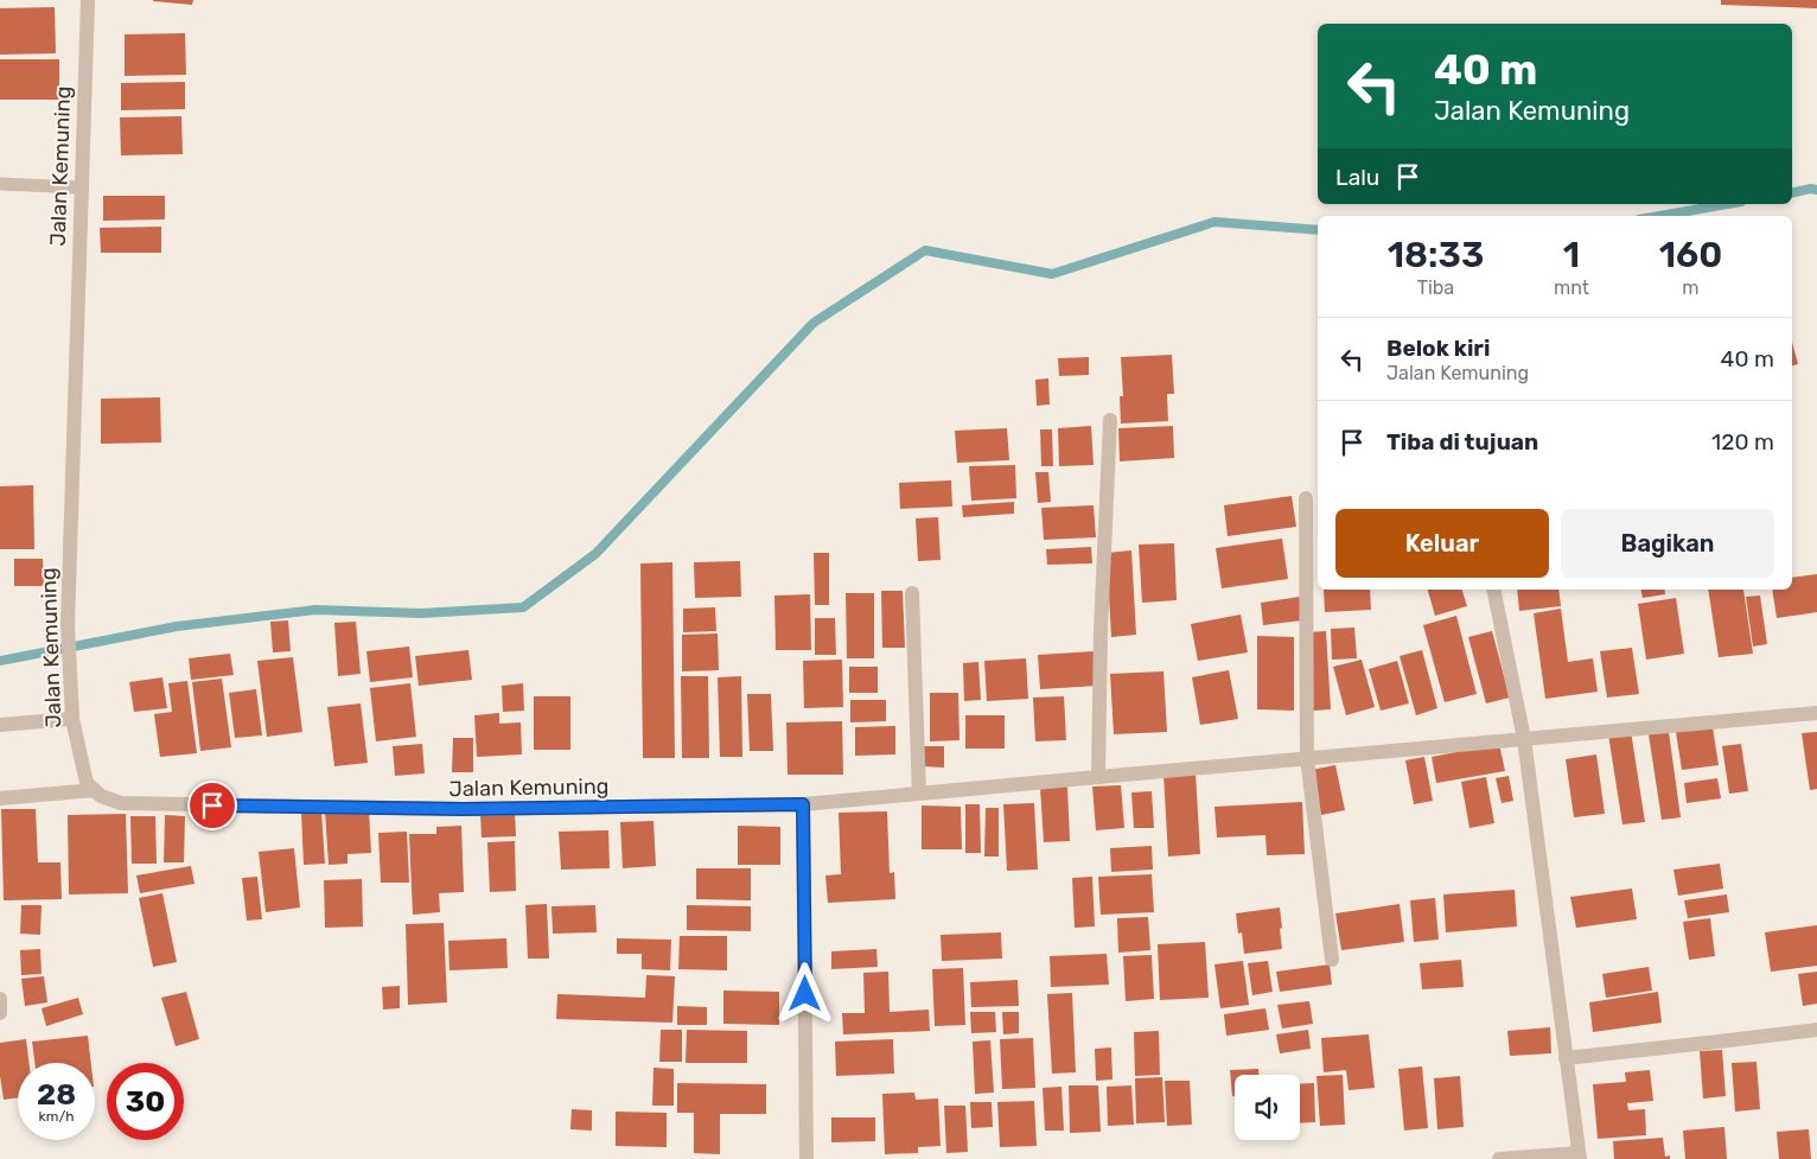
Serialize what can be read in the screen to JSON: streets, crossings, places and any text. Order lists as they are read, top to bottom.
{
  "streets": {
    "street": ["Jalan Kemuning"]
  },
  "page": {
    "turn": ["40 m", "Jalan Kemuning"],
    "then": "Lalu",
    "eta": [
      "18:33",
      "Tiba",
      "1",
      "mnt",
      "160",
      "m"
    ],
    "list": [
      {
        "name": "Belok kiri",
        "note": "Jalan Kemuning",
        "value": "40 m"
      },
      {
        "name": "Tiba di tujuan",
        "value": "120 m"
      }
    ],
    "buttons": ["Keluar", "Bagikan"],
    "speed": "28 km/h",
    "limit": "30"
  }
}
